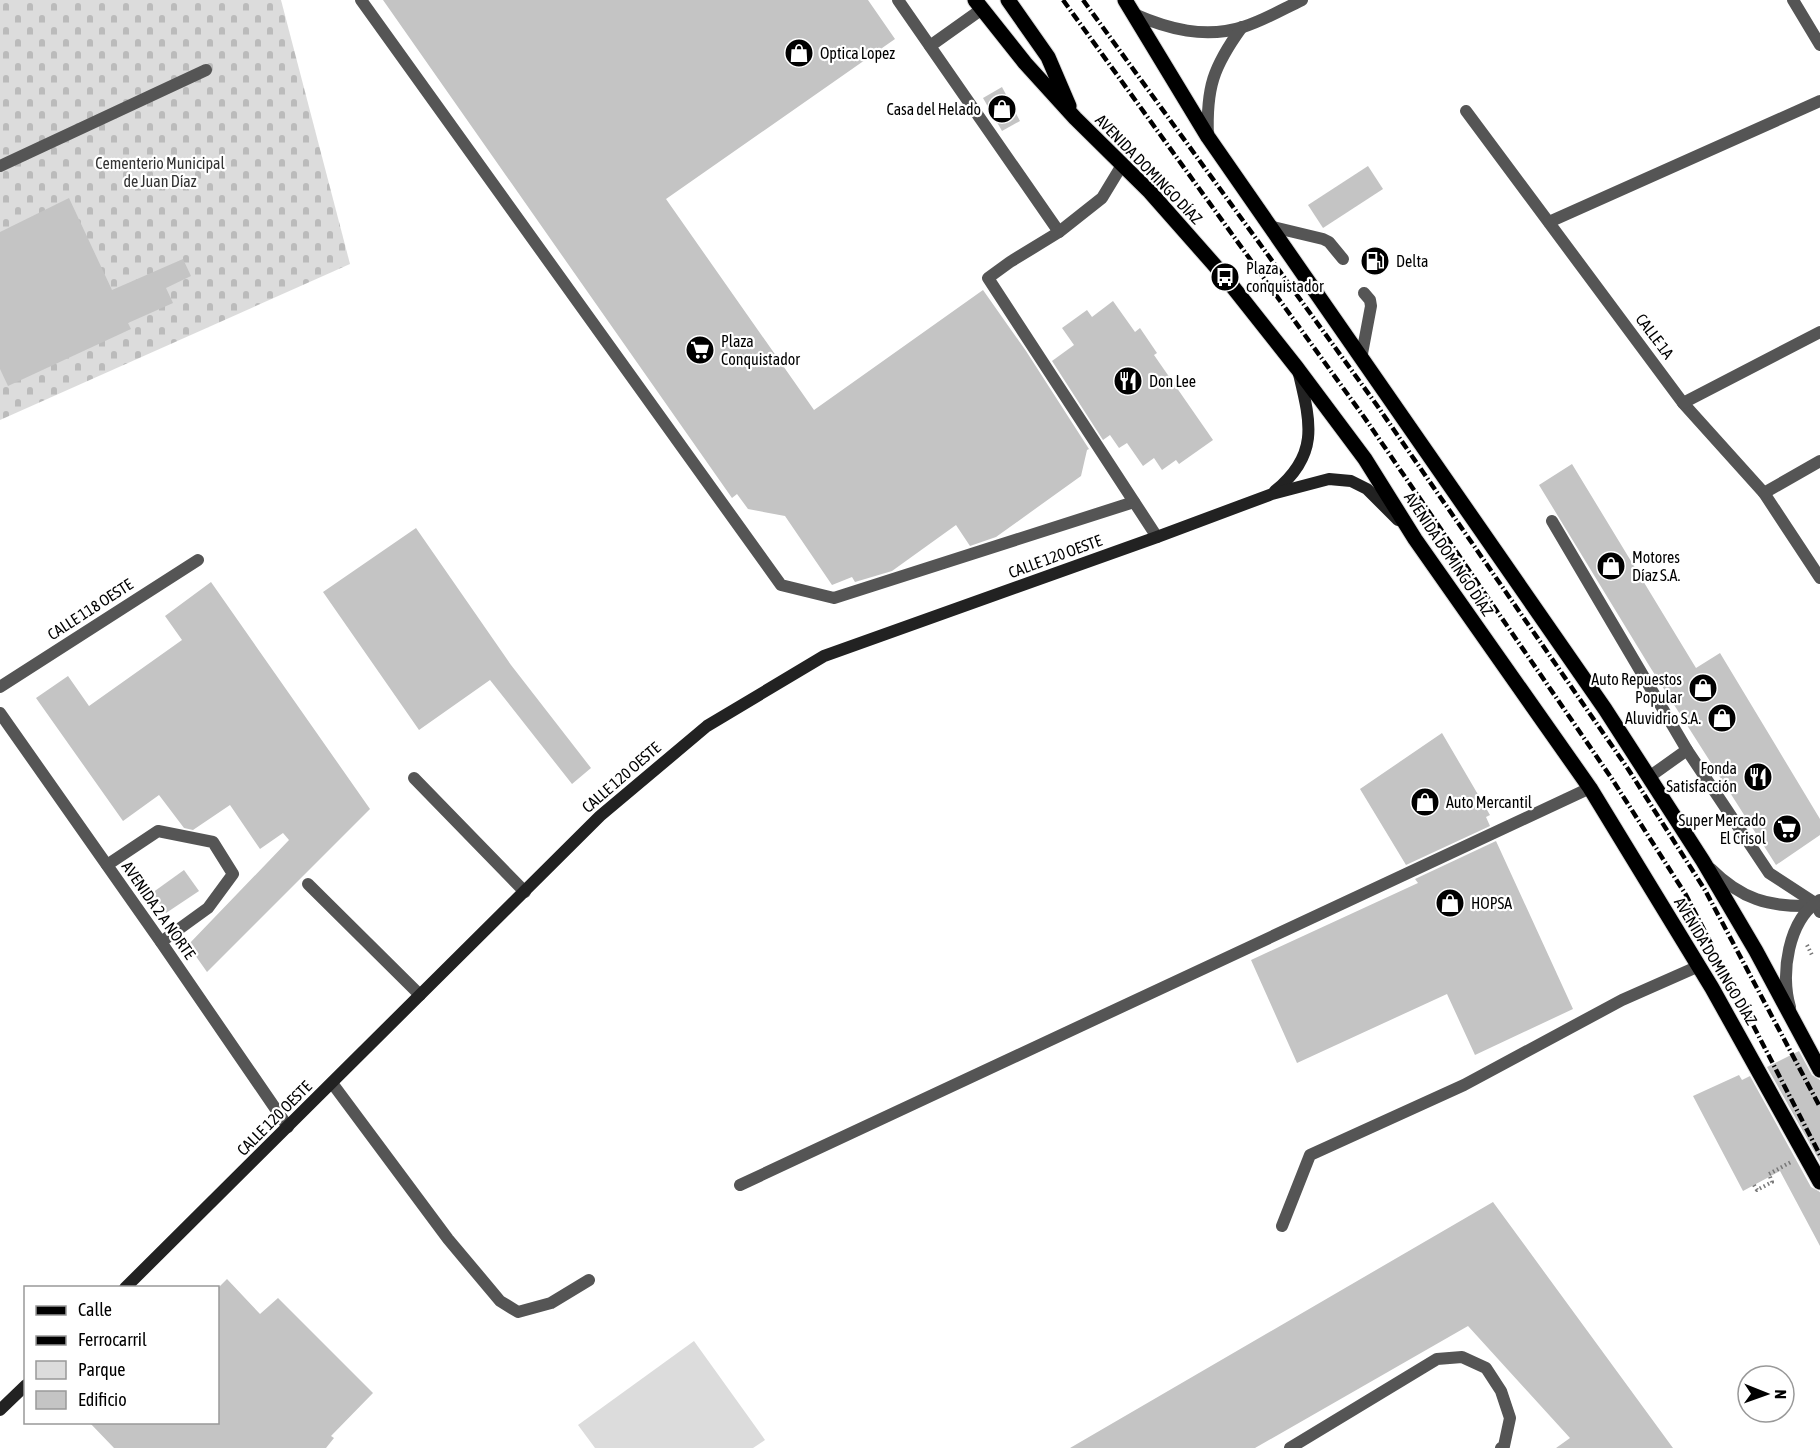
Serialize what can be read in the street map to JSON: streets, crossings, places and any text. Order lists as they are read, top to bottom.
{
  "streets": {
    "main road": ["AVENIDA DOMINGO DÍAZ"],
    "street": [
      "CALLE 1A",
      "CALLE 120 OESTE",
      "CALLE 118 OESTE",
      "AVENIDA 2 A NORTE"
    ]
  },
  "crossings": [
    ["AVENIDA DOMINGO DÍAZ", "CALLE 120 OESTE"],
    ["CALLE 120 OESTE", "AVENIDA 2 A NORTE"]
  ],
  "parks": ["Cementerio Municipal de Juan Díaz"],
  "places": {
    "shop": [
      "Optica Lopez",
      "Casa del Helado",
      "Motores Díaz S.A.",
      "Auto Repuestos Popular",
      "Aluvidrio S.A.",
      "Auto Mercantil",
      "HOPSA"
    ],
    "fuel station": ["Delta"],
    "bus stop": ["Plaza conquistador"],
    "supermarket": ["Plaza Conquistador", "Super Mercado El Crisol"],
    "restaurant": ["Don Lee", "Fonda Satisfacción"]
  },
  "legend": [
    "Calle",
    "Ferrocarril",
    "Parque",
    "Edificio"
  ],
  "north": "right"
}
